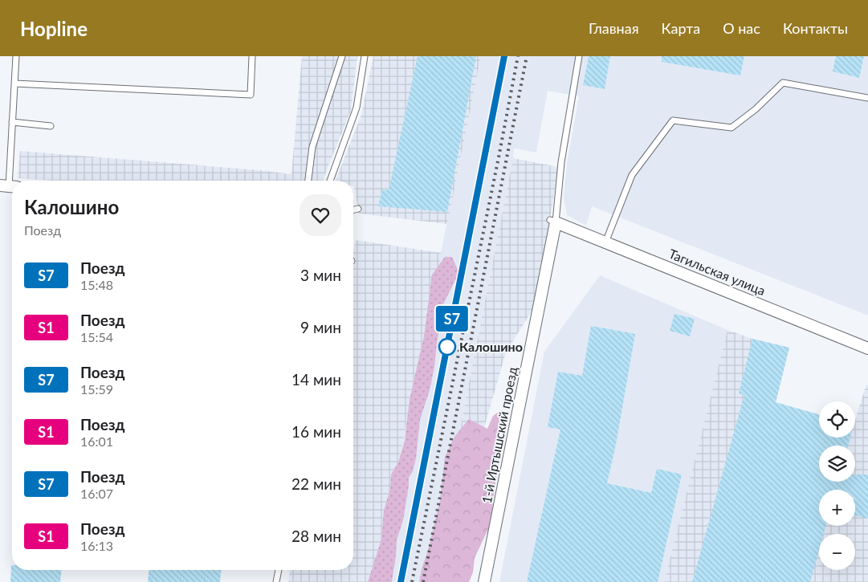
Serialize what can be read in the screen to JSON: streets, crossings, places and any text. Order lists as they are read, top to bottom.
{
  "streets": {
    "street": ["Тагильская улица", "1-й Иртышский проезд"]
  },
  "crossings": [
    ["Тагильская улица", "1-й Иртышский проезд"]
  ],
  "places": ["Калошино"],
  "page": {
    "header": "Hopline",
    "nav": [
      "Главная",
      "Карта",
      "О нас",
      "Контакты"
    ],
    "on_map": "S7",
    "heading": ["Калошино", "Поезд"],
    "list": [
      {
        "mark": "S7",
        "name": "Поезд",
        "note": "15:48",
        "value": "3 мин"
      },
      {
        "mark": "S1",
        "name": "Поезд",
        "note": "15:54",
        "value": "9 мин"
      },
      {
        "mark": "S7",
        "name": "Поезд",
        "note": "15:59",
        "value": "14 мин"
      },
      {
        "mark": "S1",
        "name": "Поезд",
        "note": "16:01",
        "value": "16 мин"
      },
      {
        "mark": "S7",
        "name": "Поезд",
        "note": "16:07",
        "value": "22 мин"
      },
      {
        "mark": "S1",
        "name": "Поезд",
        "note": "16:13",
        "value": "28 мин"
      }
    ],
    "map_buttons": ["+", "−"]
  }
}
